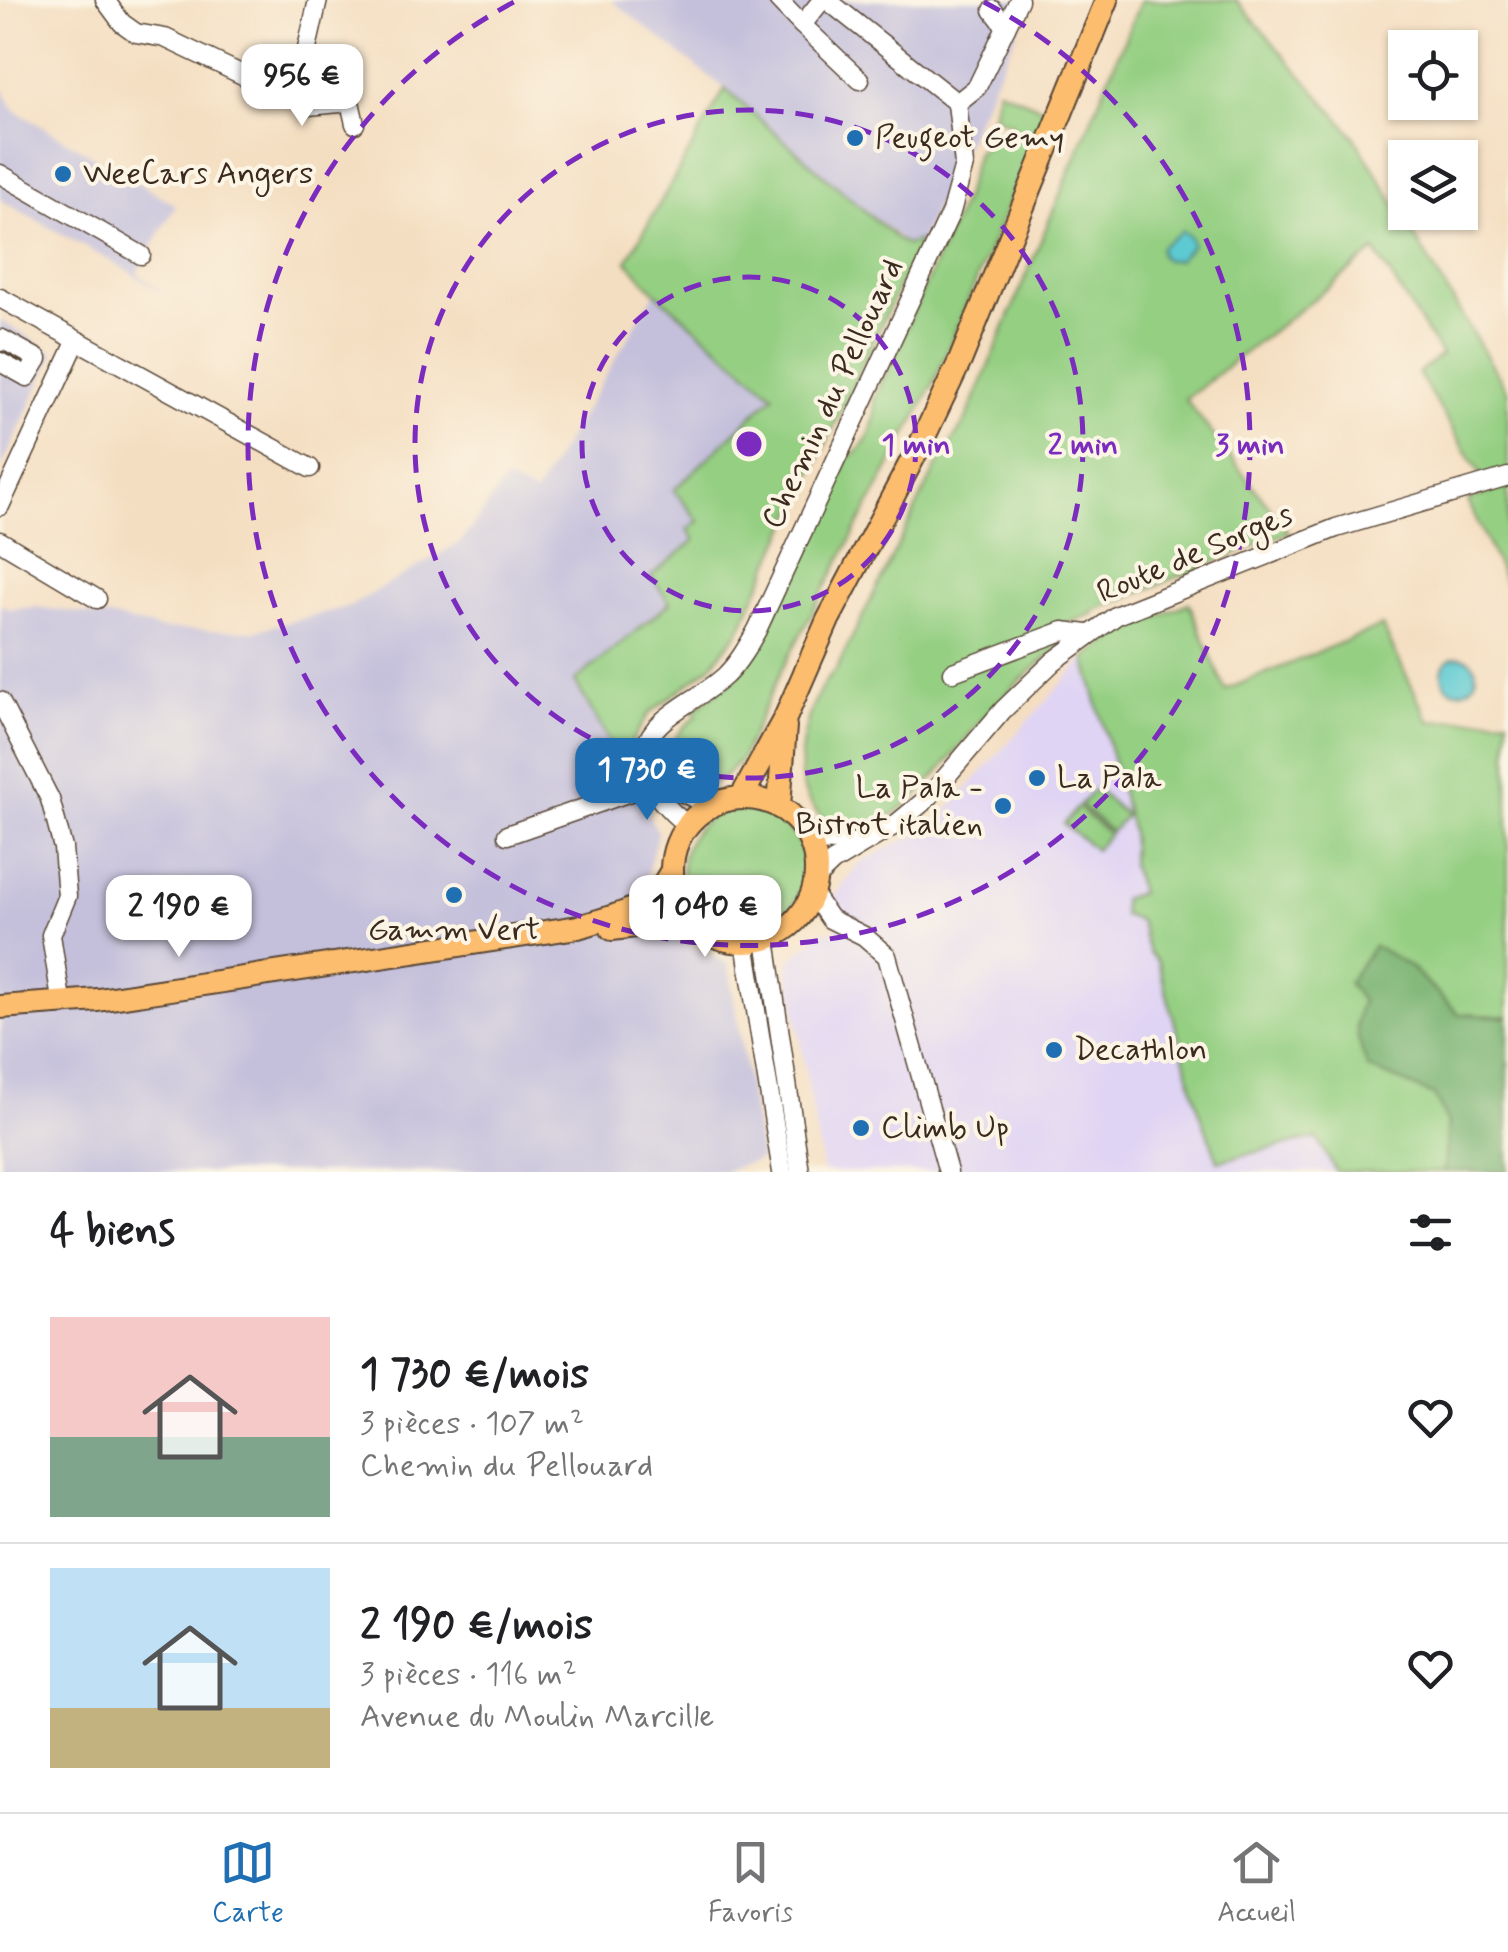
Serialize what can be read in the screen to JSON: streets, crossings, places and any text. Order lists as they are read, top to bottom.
{
  "streets": {
    "street": ["Chemin du Pellouard", "Route de Sorges"]
  },
  "places": [
    "Peugeot Gemy",
    "WeeCars Angers",
    "La Pala",
    "La Pala - Bistrot italien",
    "Gamm Vert",
    "Decathlon",
    "Climb Up"
  ],
  "page": {
    "price": [
      "956 €",
      "1 730 €",
      "2 190 €",
      "1 040 €"
    ],
    "heading": "4 biens",
    "list": [
      {
        "name": "1 730 €/mois",
        "note": "3 pièces · 107 m² · Chemin du Pellouard"
      },
      {
        "name": "2 190 €/mois",
        "note": "3 pièces · 116 m² · Avenue du Moulin Marcille"
      }
    ],
    "tabs": ["Carte", "Favoris", "Accueil"]
  },
  "rings": ["1 min", "2 min", "3 min"]
}
